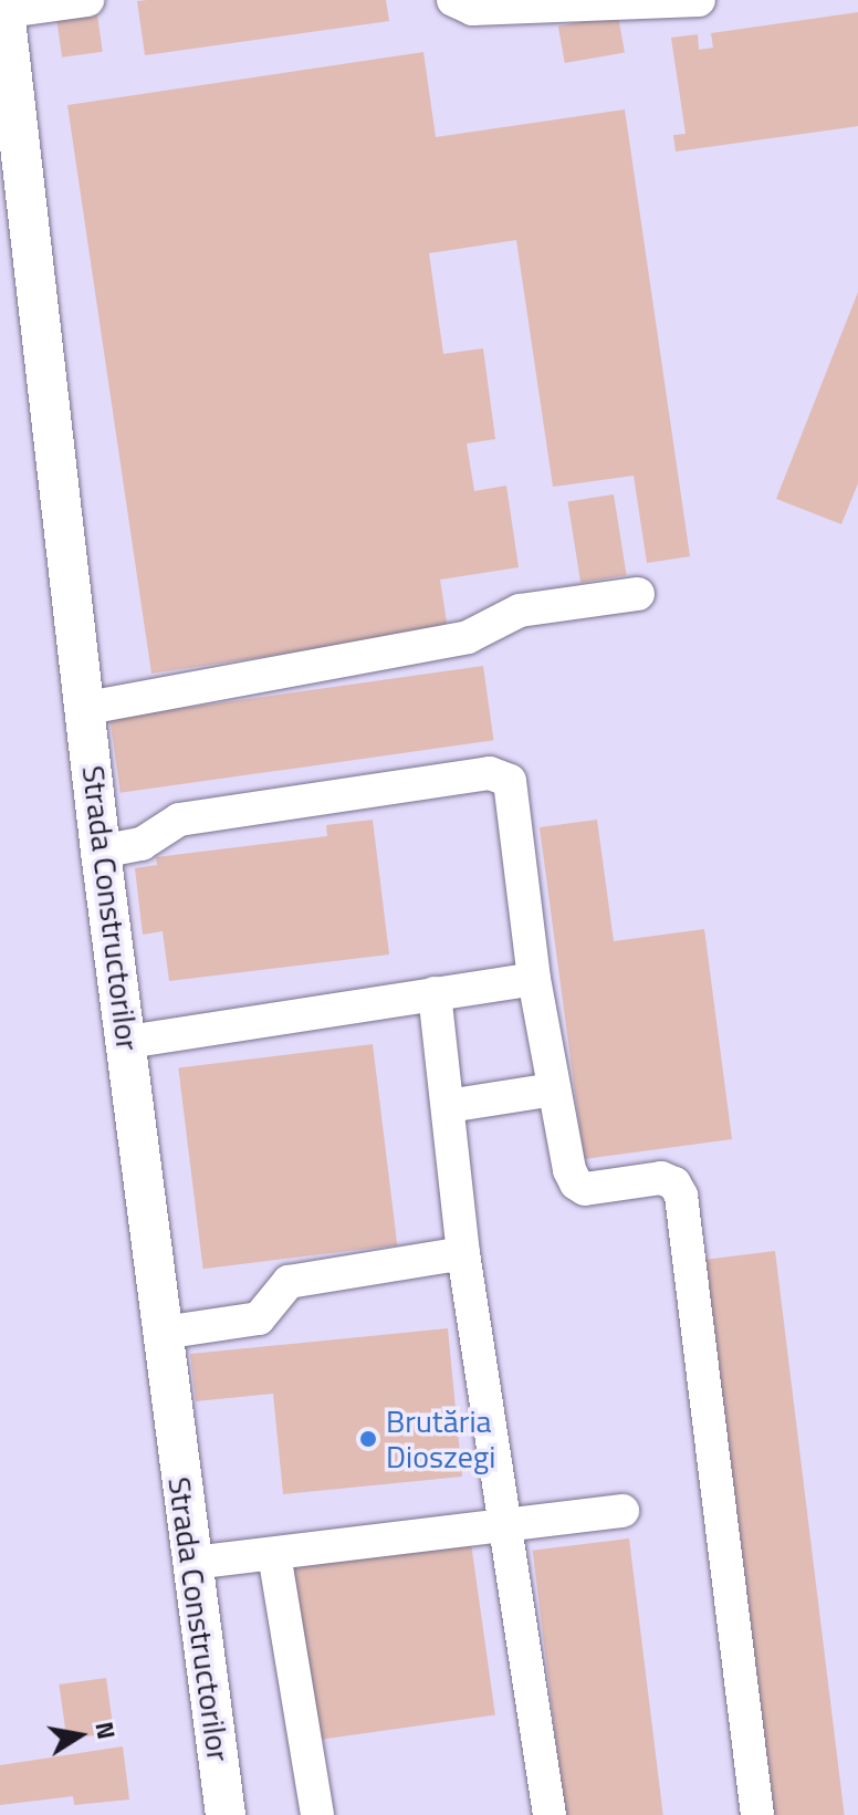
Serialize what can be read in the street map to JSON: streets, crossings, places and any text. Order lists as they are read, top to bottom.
{
  "streets": {
    "main road": ["Strada Constructorilor"]
  },
  "places": ["Brutăria Dioszegi"],
  "north": "right"
}
